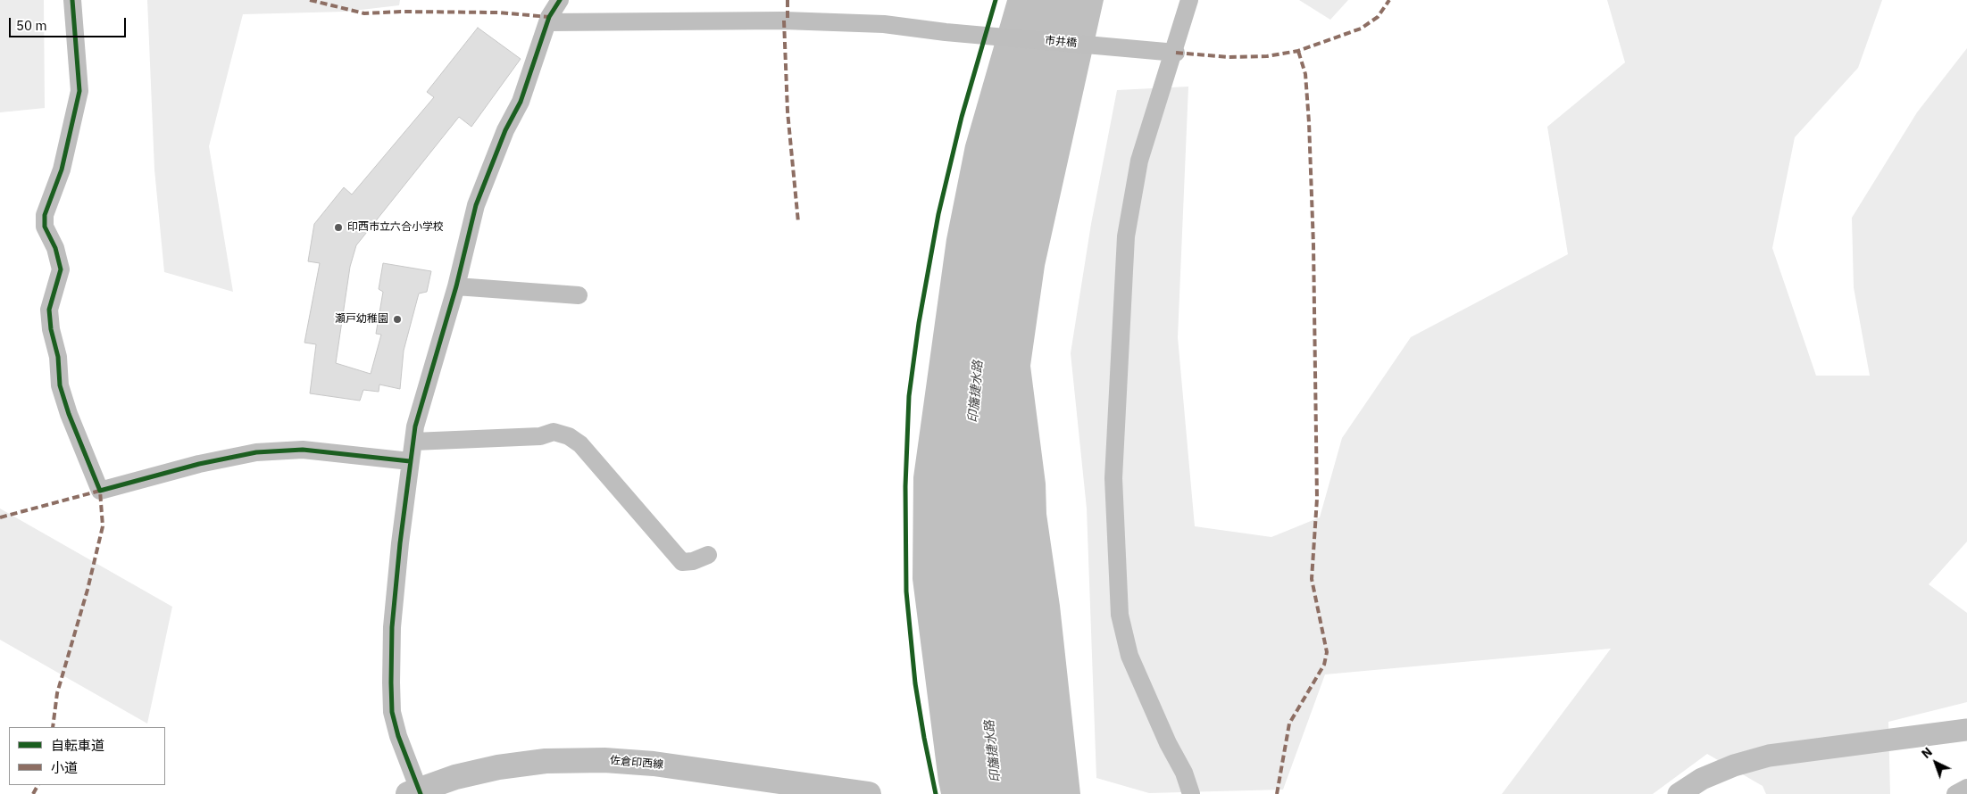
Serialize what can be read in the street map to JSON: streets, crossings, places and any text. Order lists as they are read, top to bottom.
{
  "streets": {
    "main road": ["佐倉印西線"],
    "street": ["市井橋"]
  },
  "water": ["印旛捷水路"],
  "places": ["印西市立六合小学校", "瀬戸幼稚園"],
  "legend": ["自転車道", "小道"],
  "scale_bar": "50 m",
  "north": "top left"
}
